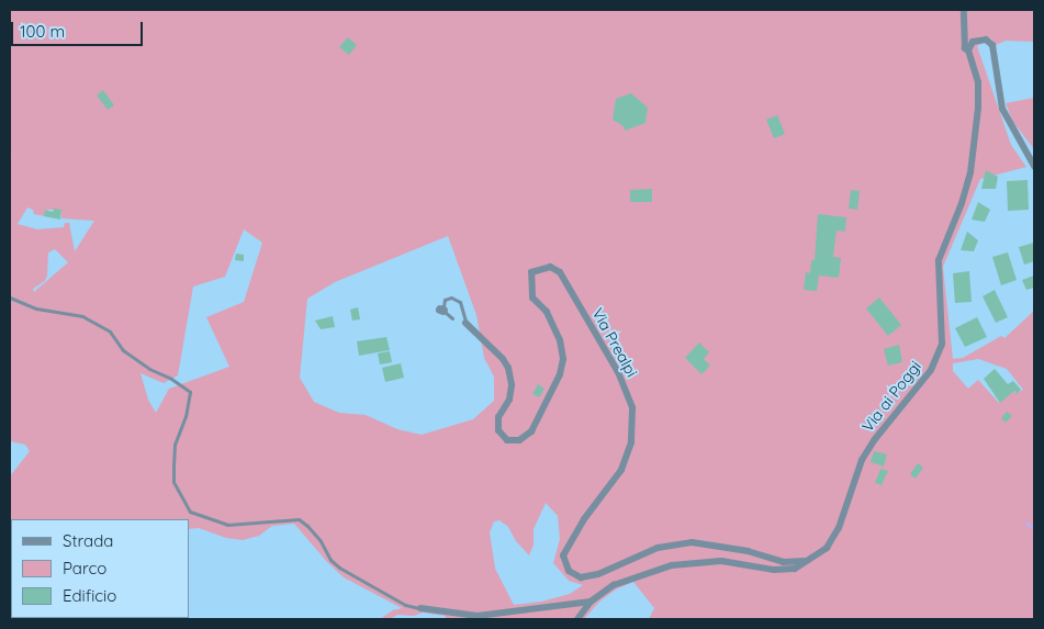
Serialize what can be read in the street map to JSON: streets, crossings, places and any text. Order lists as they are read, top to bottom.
{
  "streets": {
    "street": ["Via Prealpi", "Via ai Poggi"]
  },
  "crossings": [
    ["Via Prealpi", "Via ai Poggi"]
  ],
  "legend": ["Strada", "Parco", "Edificio"],
  "scale_bar": "100 m"
}
